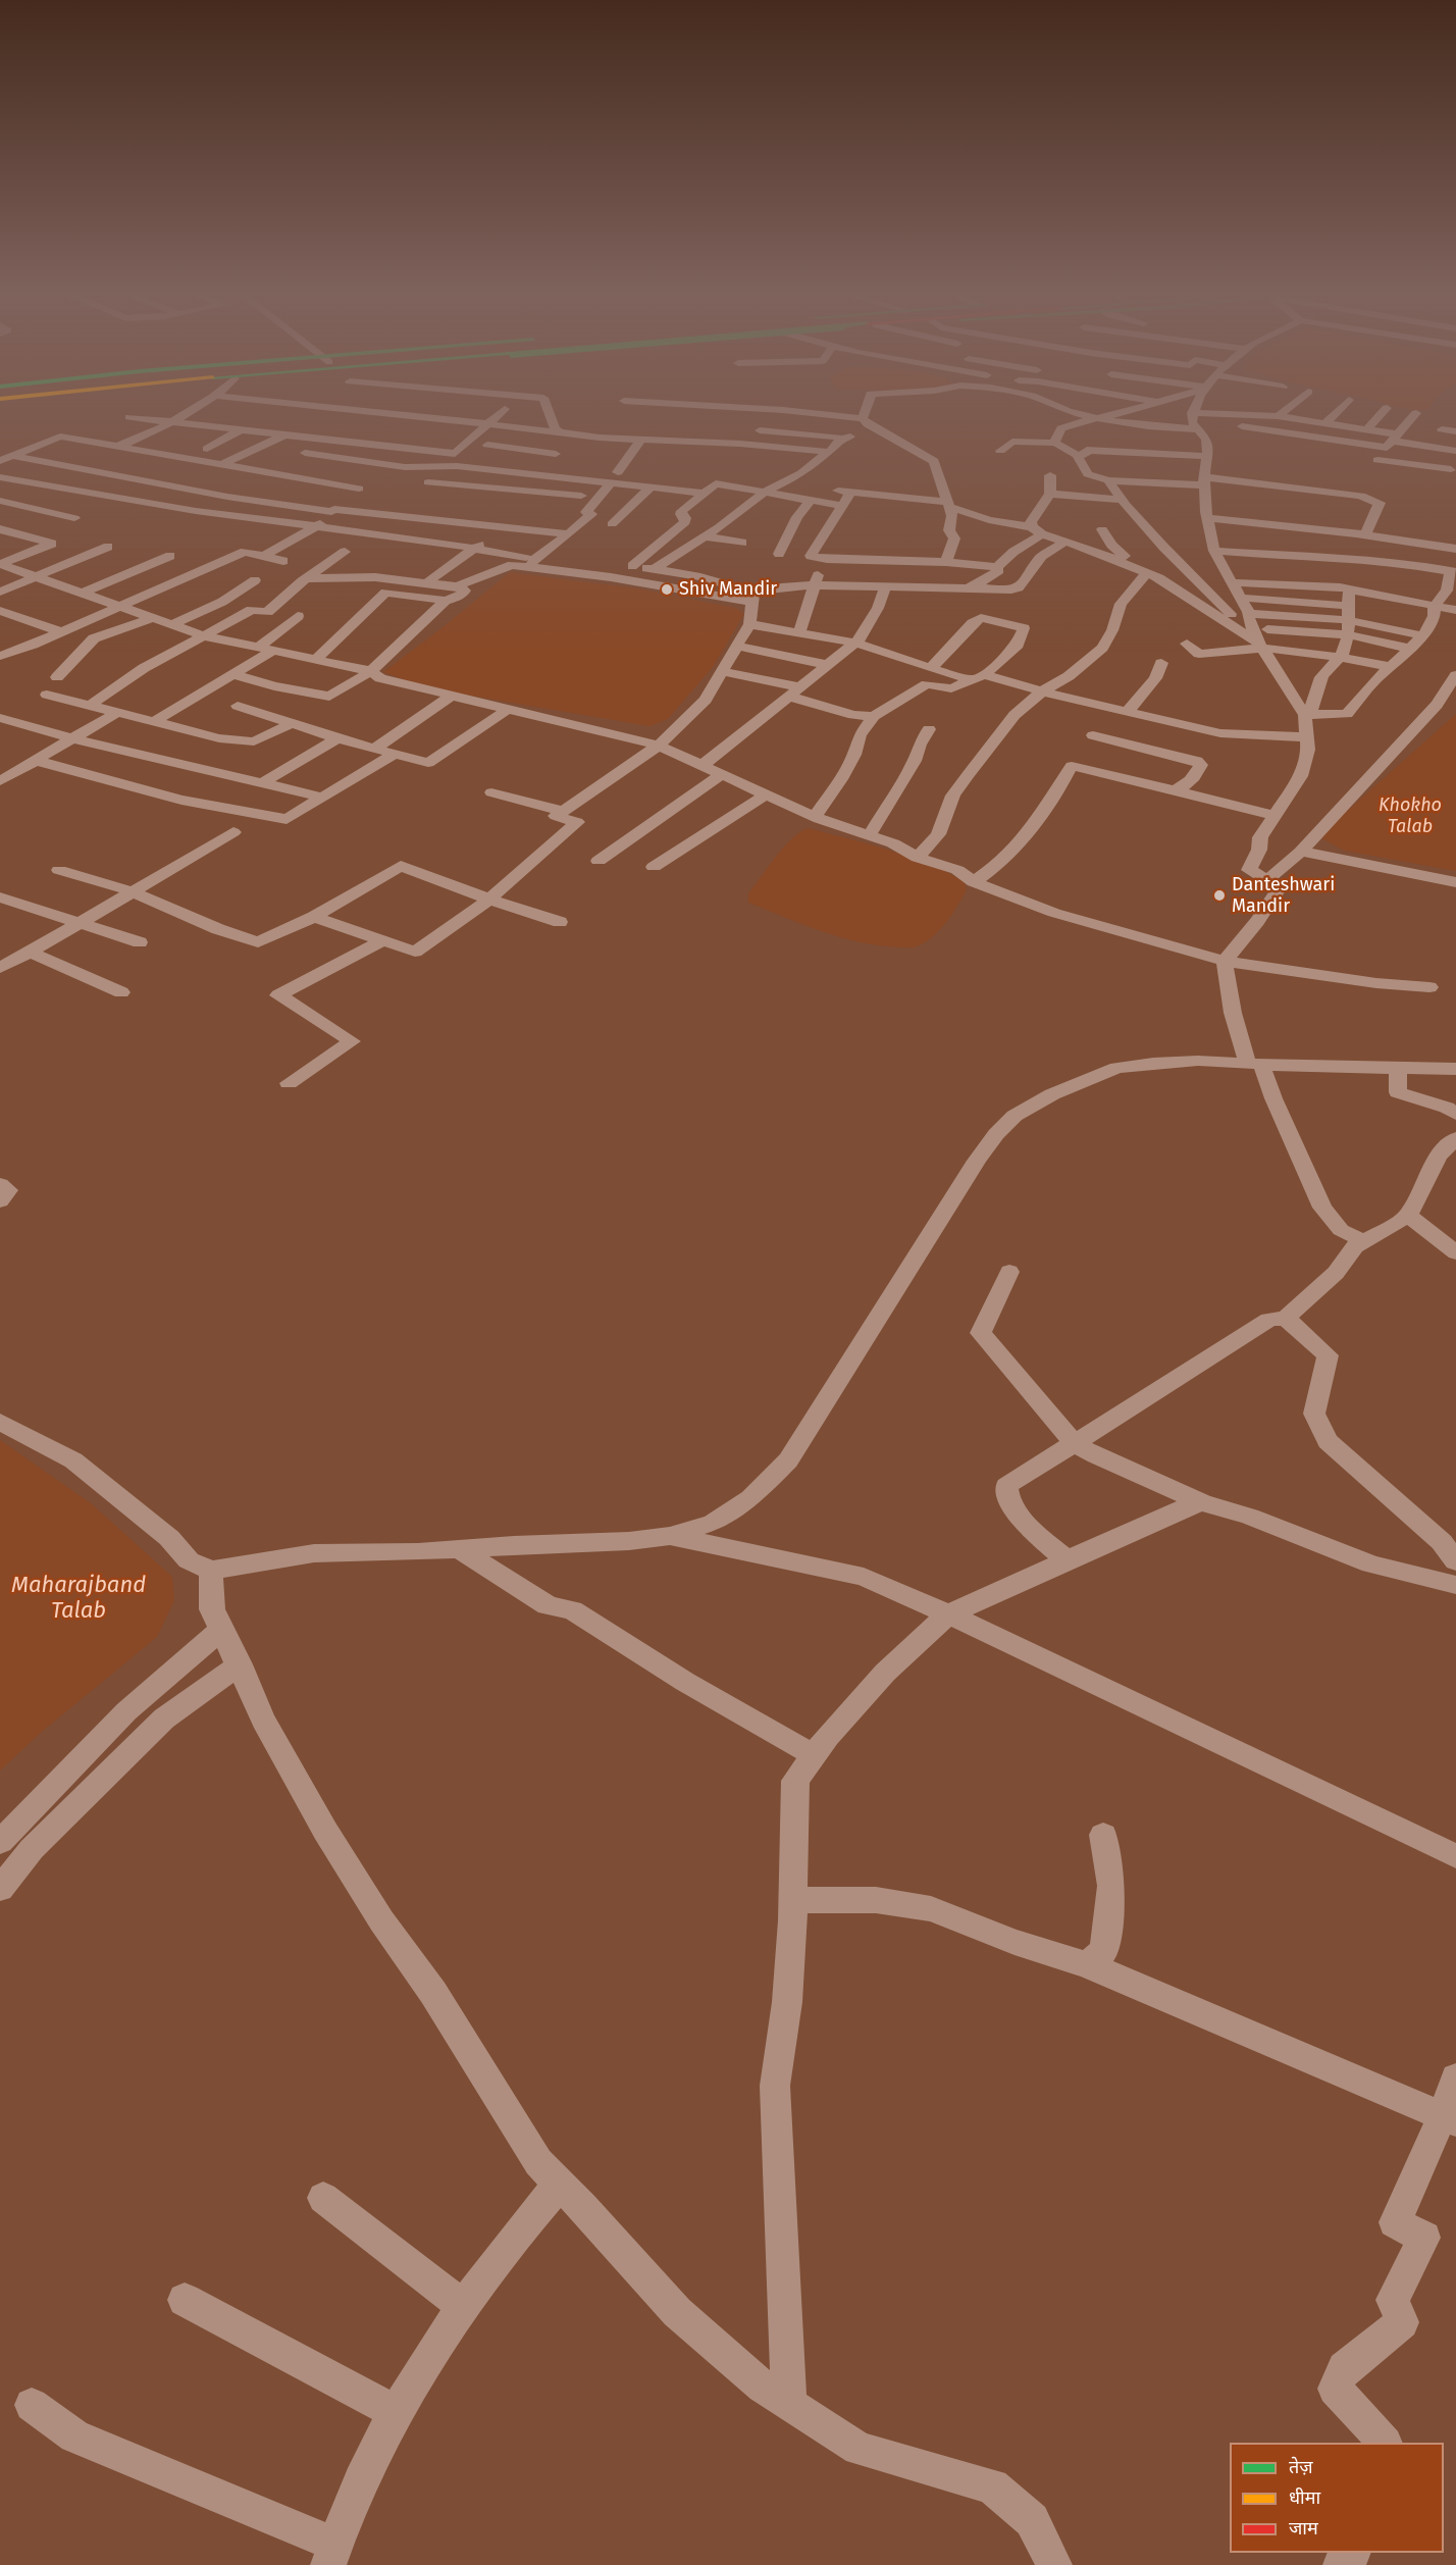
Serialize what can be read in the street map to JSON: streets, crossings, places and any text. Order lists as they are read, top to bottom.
{
  "water": ["Khokho Talab", "Maharajband Talab"],
  "places": ["Shiv Mandir", "Danteshwari Mandir"],
  "legend": ["तेज़", "धीमा", "जाम"]
}
